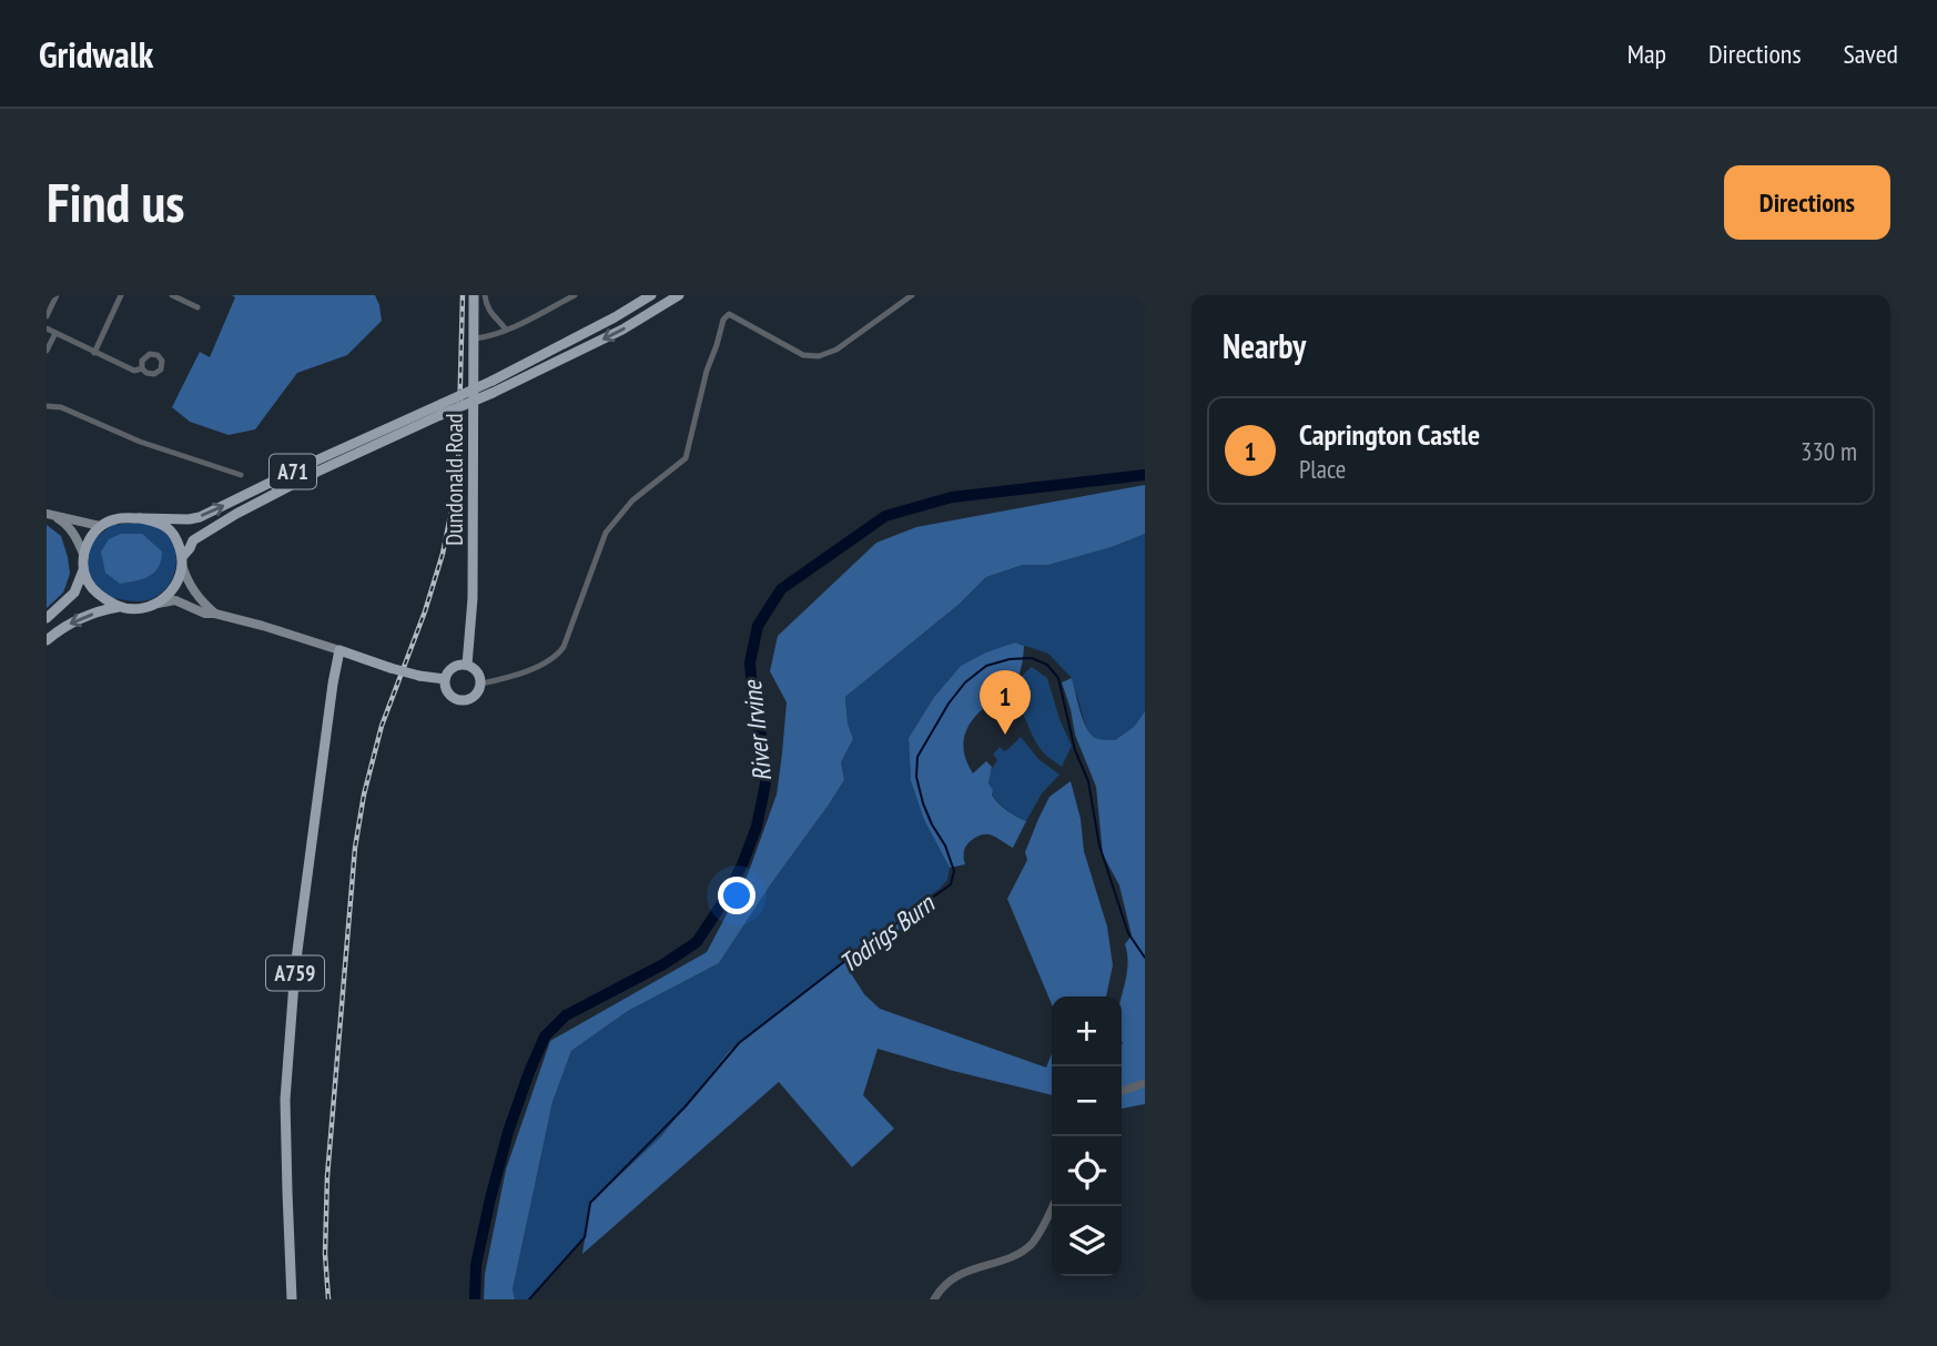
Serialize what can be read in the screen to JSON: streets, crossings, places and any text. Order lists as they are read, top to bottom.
{
  "streets": {
    "main road": ["A71", "Dundonald Road", "A759"]
  },
  "water": ["River Irvine", "Todrigs Burn"],
  "page": {
    "header": "Gridwalk",
    "nav": ["Map", "Directions", "Saved"],
    "buttons": "Directions",
    "title": "Find us",
    "heading": "Nearby",
    "list": [
      {
        "mark": "1",
        "name": "Caprington Castle",
        "note": "Place",
        "value": "330 m"
      }
    ],
    "pins": "1",
    "map_buttons": ["+", "−"]
  }
}
